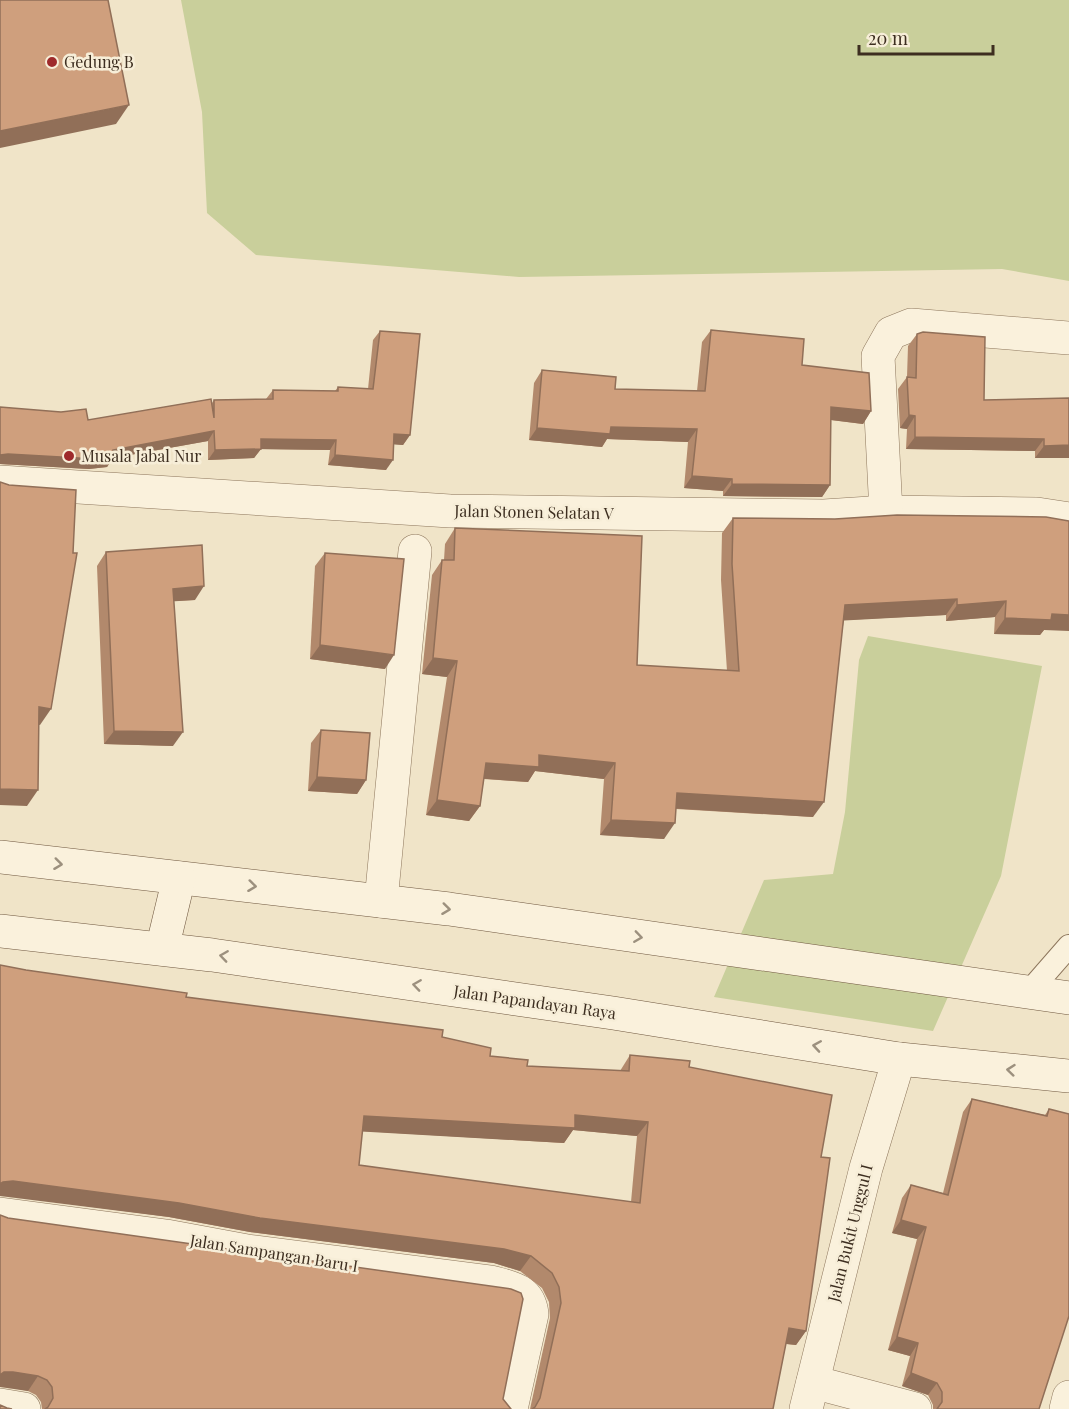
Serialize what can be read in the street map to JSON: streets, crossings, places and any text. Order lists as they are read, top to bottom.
{
  "streets": {
    "street": [
      "Jalan Stonen Selatan V",
      "Jalan Papandayan Raya",
      "Jalan Bukit Unggul I",
      "Jalan Sampangan Baru I"
    ]
  },
  "crossings": [
    ["Jalan Papandayan Raya", "Jalan Bukit Unggul I"]
  ],
  "places": ["Gedung B", "Musala Jabal Nur"],
  "scale_bar": "20 m"
}
